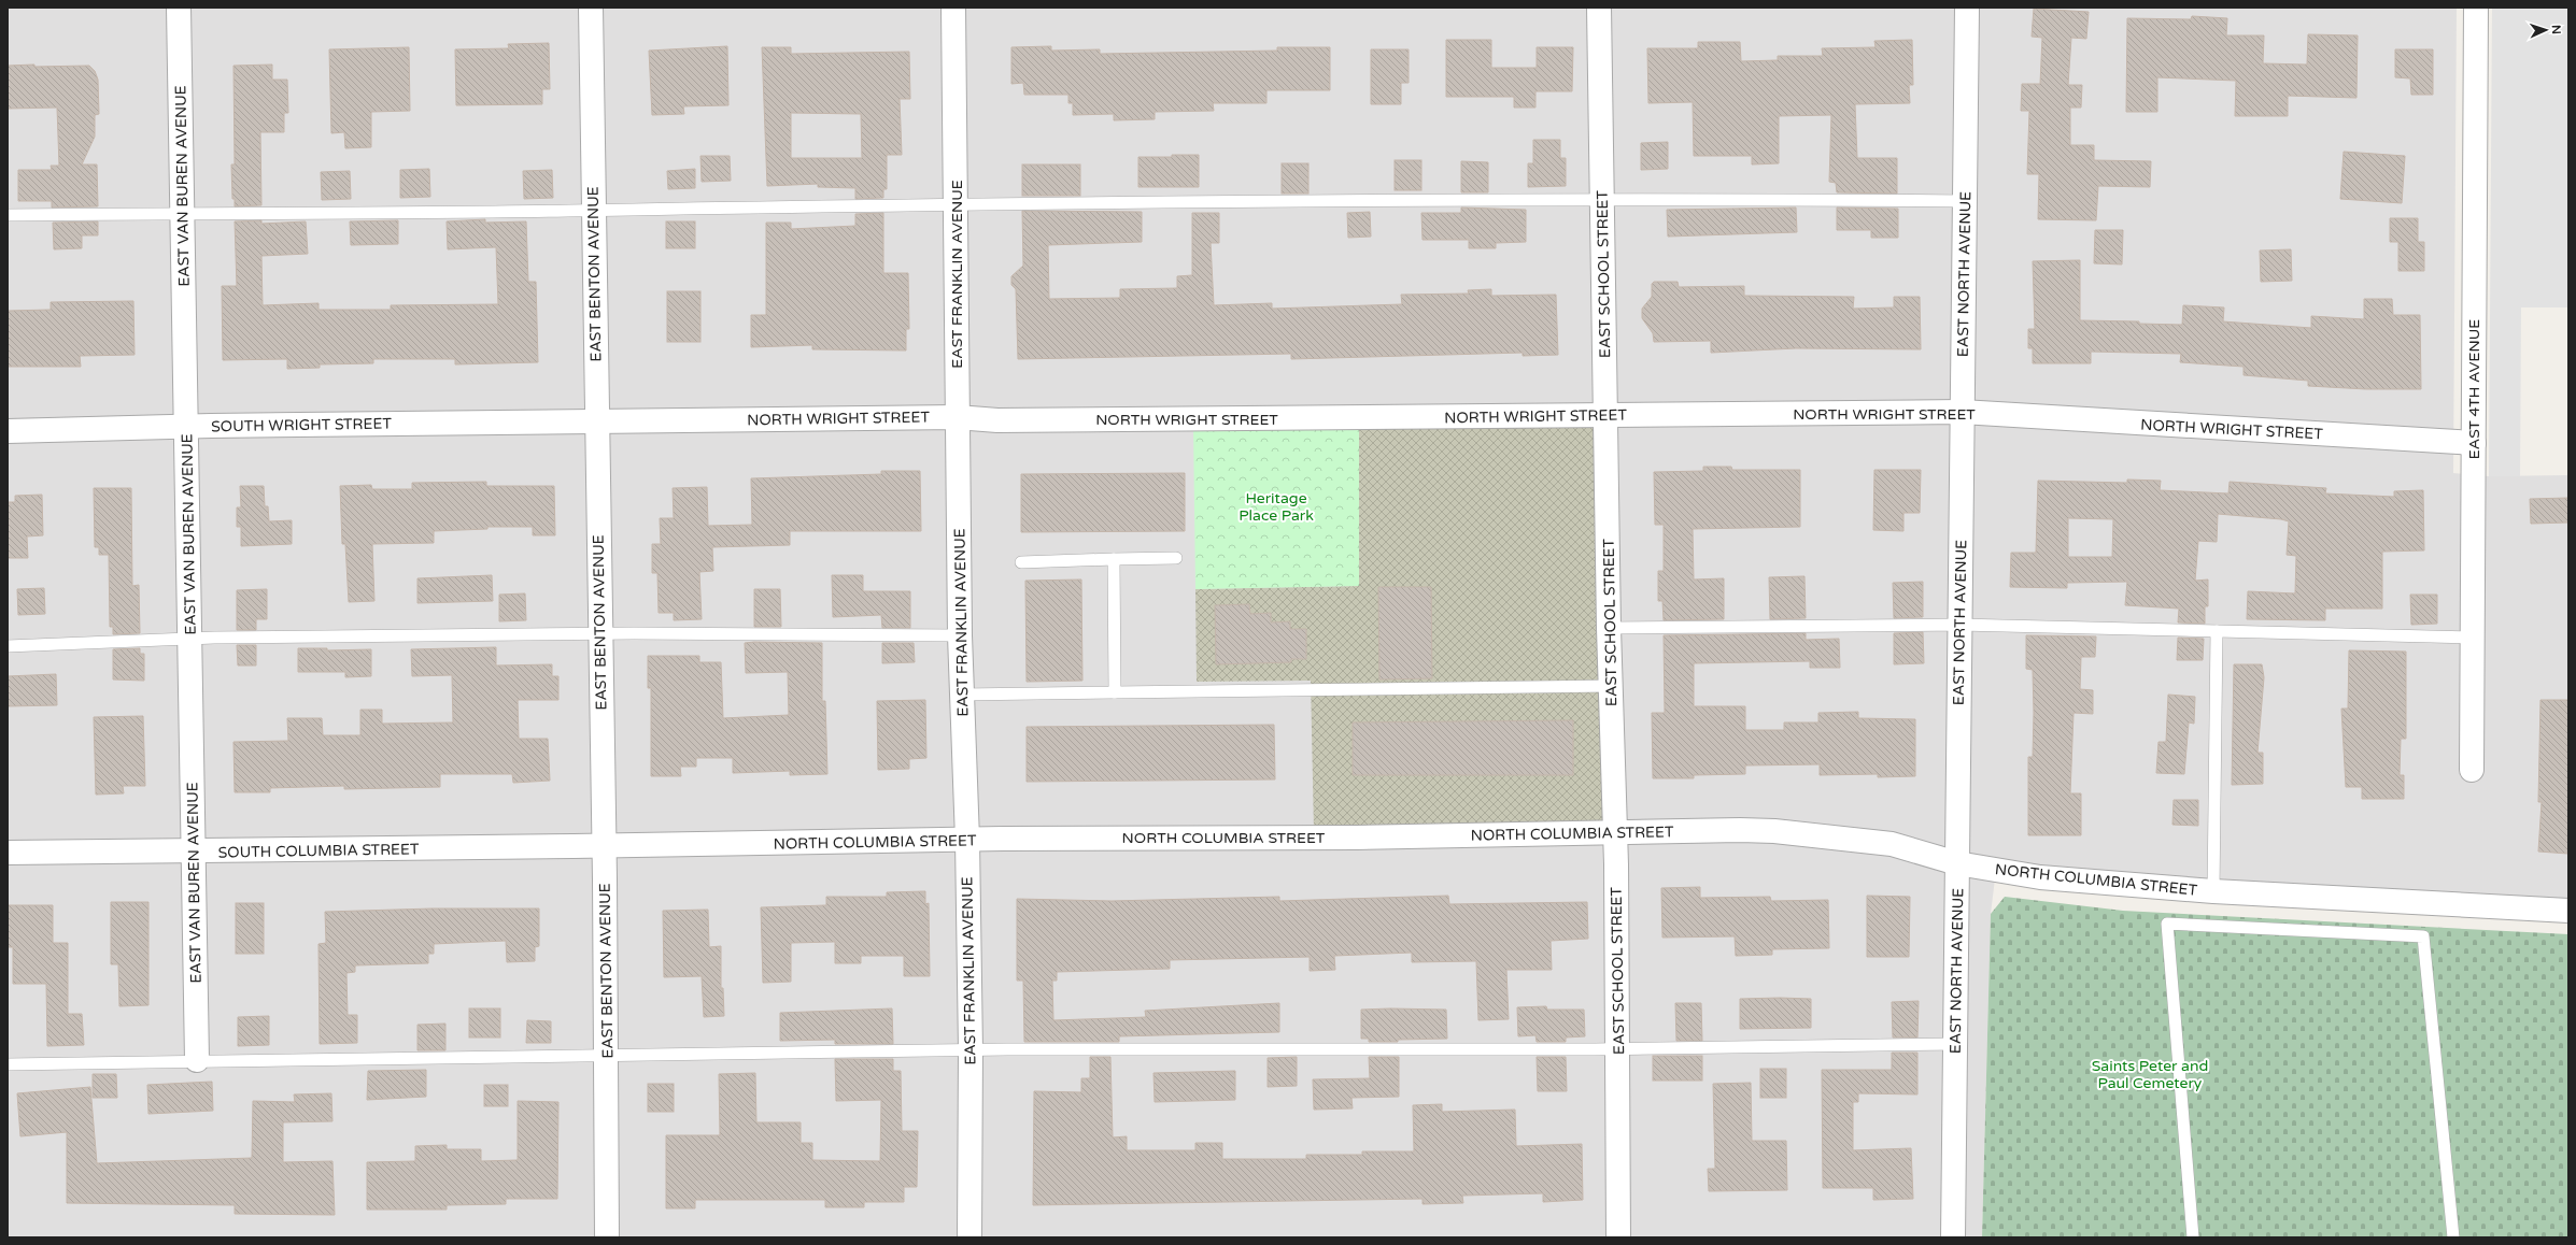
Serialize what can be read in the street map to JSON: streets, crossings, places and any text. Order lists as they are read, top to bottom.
{
  "streets": {
    "street": [
      "EAST VAN BUREN AVENUE",
      "EAST BENTON AVENUE",
      "EAST FRANKLIN AVENUE",
      "EAST SCHOOL STREET",
      "EAST NORTH AVENUE",
      "EAST 4TH AVENUE",
      "NORTH WRIGHT STREET",
      "SOUTH WRIGHT STREET",
      "NORTH COLUMBIA STREET",
      "SOUTH COLUMBIA STREET"
    ]
  },
  "crossings": [
    ["EAST VAN BUREN AVENUE", "SOUTH WRIGHT STREET"],
    ["EAST VAN BUREN AVENUE", "SOUTH COLUMBIA STREET"],
    ["EAST BENTON AVENUE", "NORTH WRIGHT STREET"],
    ["EAST BENTON AVENUE", "SOUTH WRIGHT STREET"],
    ["EAST BENTON AVENUE", "NORTH COLUMBIA STREET"],
    ["EAST BENTON AVENUE", "SOUTH COLUMBIA STREET"],
    ["EAST FRANKLIN AVENUE", "NORTH WRIGHT STREET"],
    ["EAST FRANKLIN AVENUE", "NORTH COLUMBIA STREET"],
    ["EAST SCHOOL STREET", "NORTH WRIGHT STREET"],
    ["EAST SCHOOL STREET", "NORTH COLUMBIA STREET"],
    ["EAST NORTH AVENUE", "NORTH WRIGHT STREET"],
    ["EAST NORTH AVENUE", "NORTH COLUMBIA STREET"],
    ["EAST 4TH AVENUE", "NORTH WRIGHT STREET"],
    ["NORTH WRIGHT STREET", "SOUTH WRIGHT STREET"],
    ["NORTH COLUMBIA STREET", "SOUTH COLUMBIA STREET"]
  ],
  "parks": ["Heritage Place Park", "Saints Peter and Paul Cemetery"],
  "north": "right"
}
